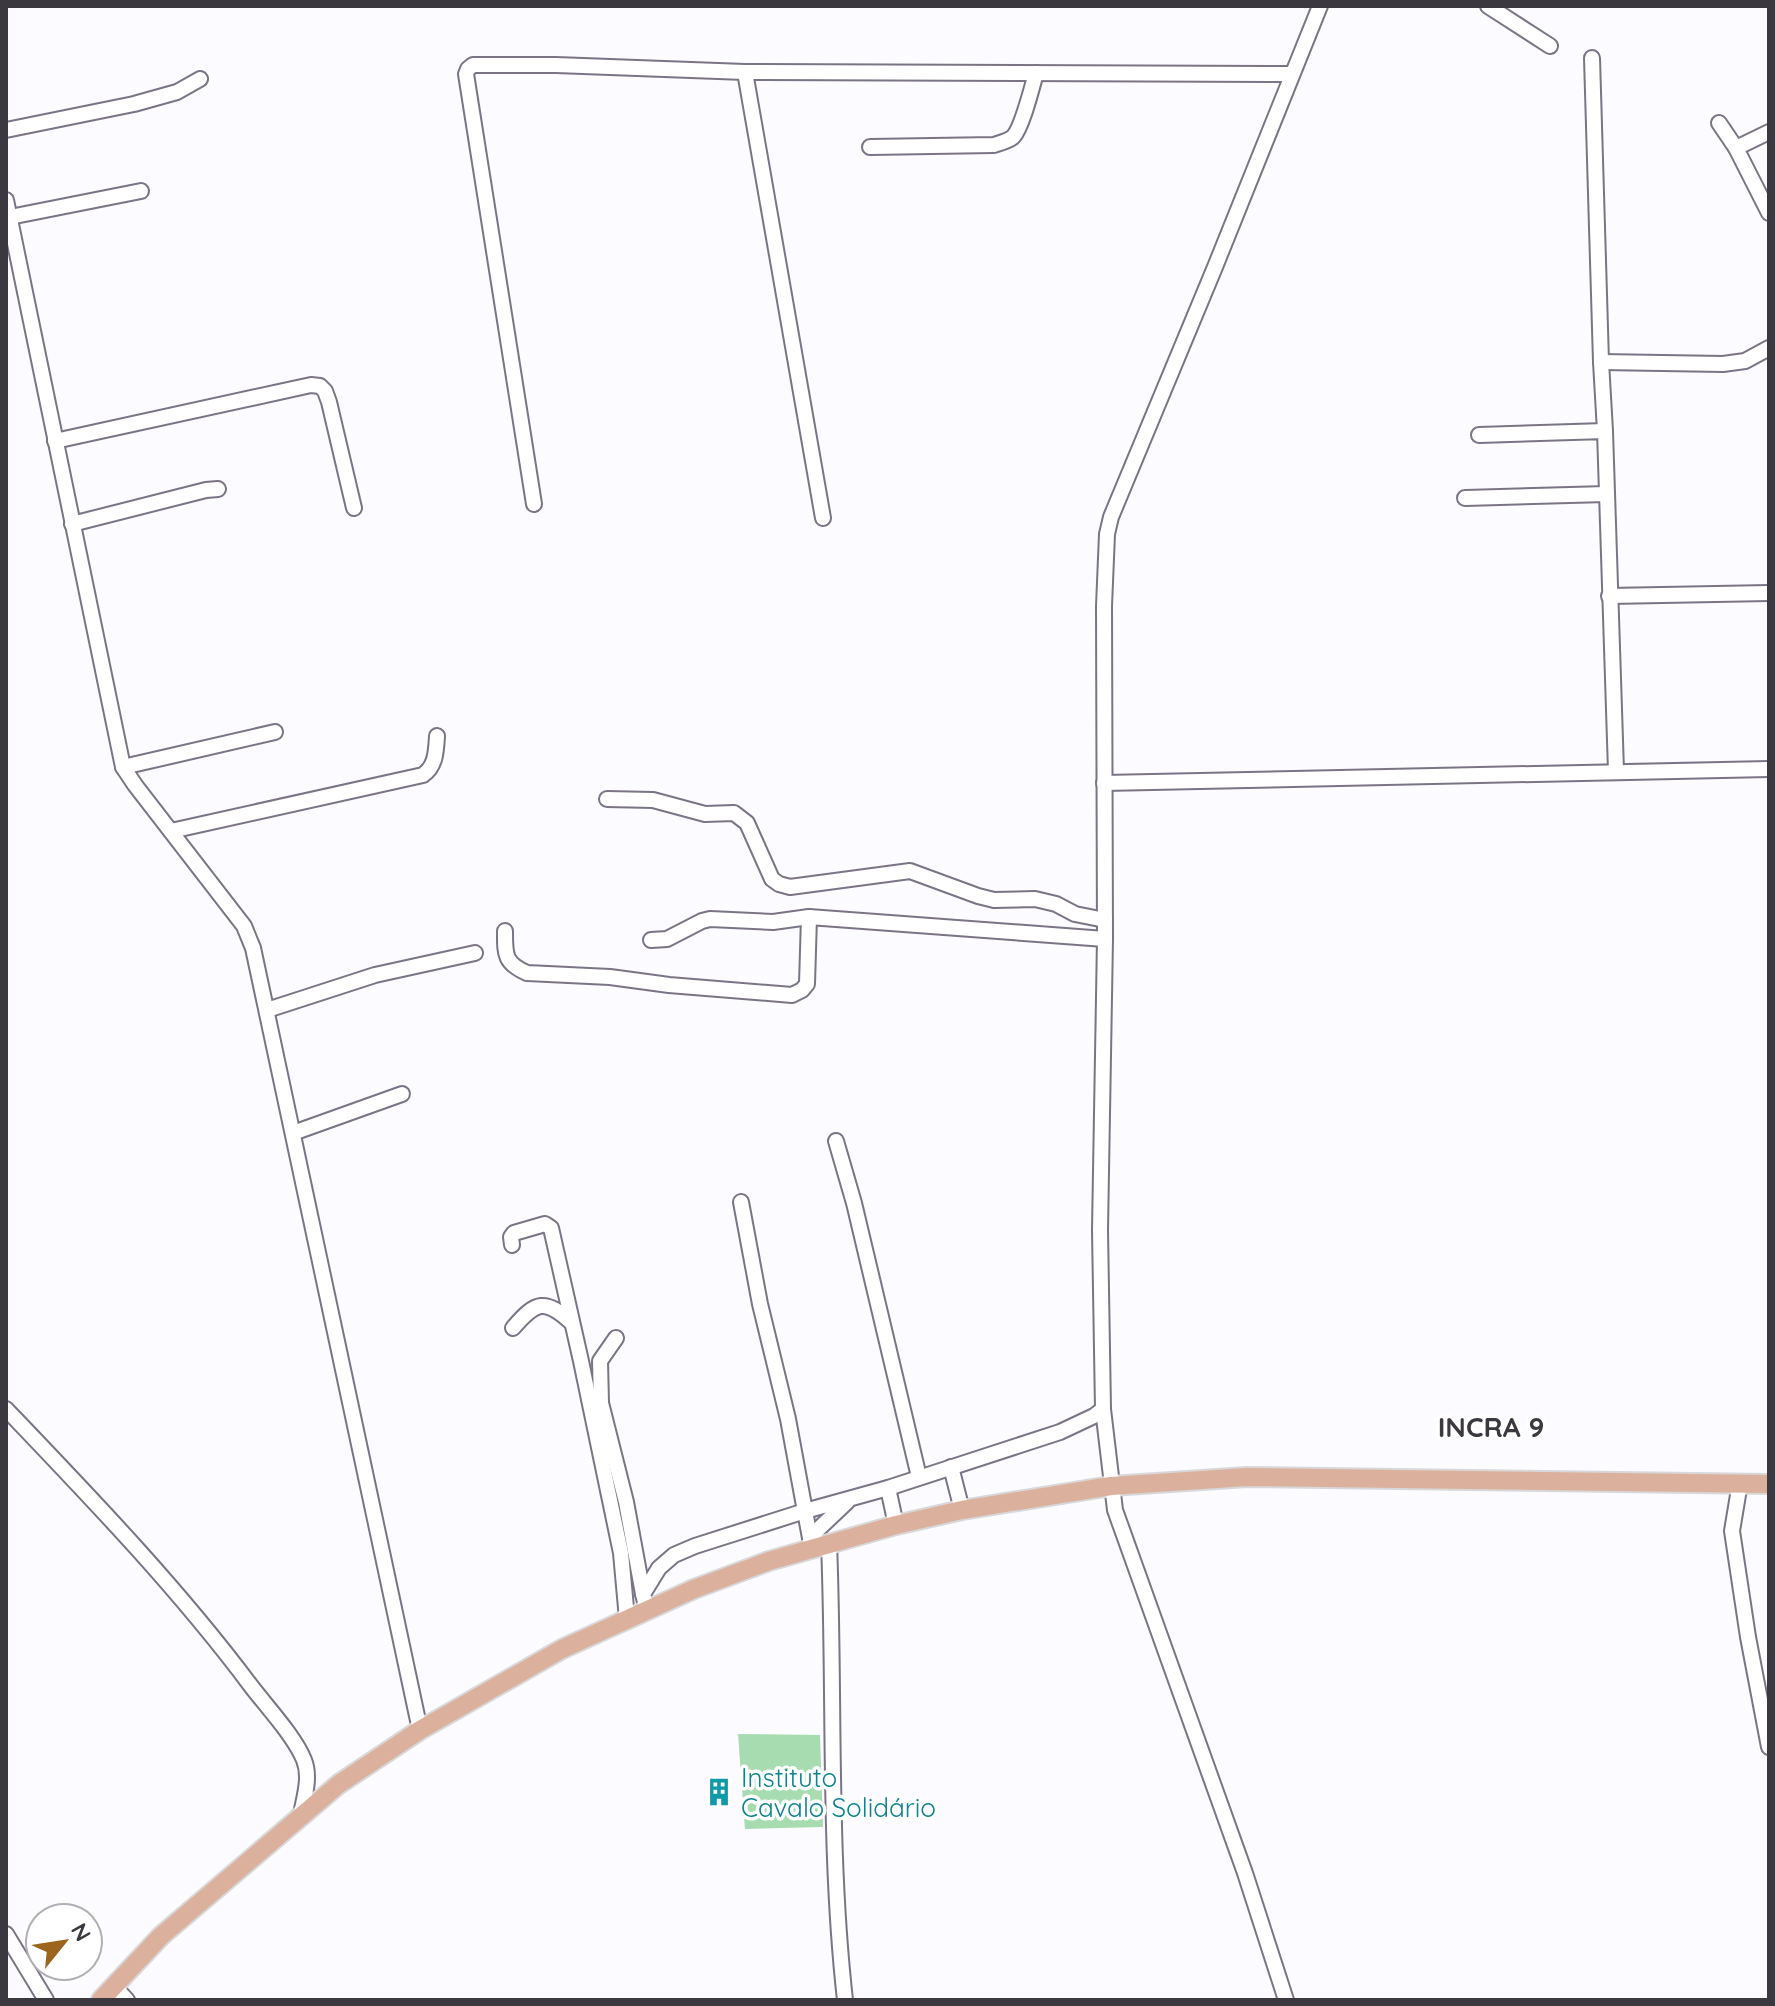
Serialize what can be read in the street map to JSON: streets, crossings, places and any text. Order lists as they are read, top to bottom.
{
  "districts": ["INCRA 9"],
  "places": {
    "building": ["Instituto Cavalo Solidário"]
  },
  "north": "top right"
}
